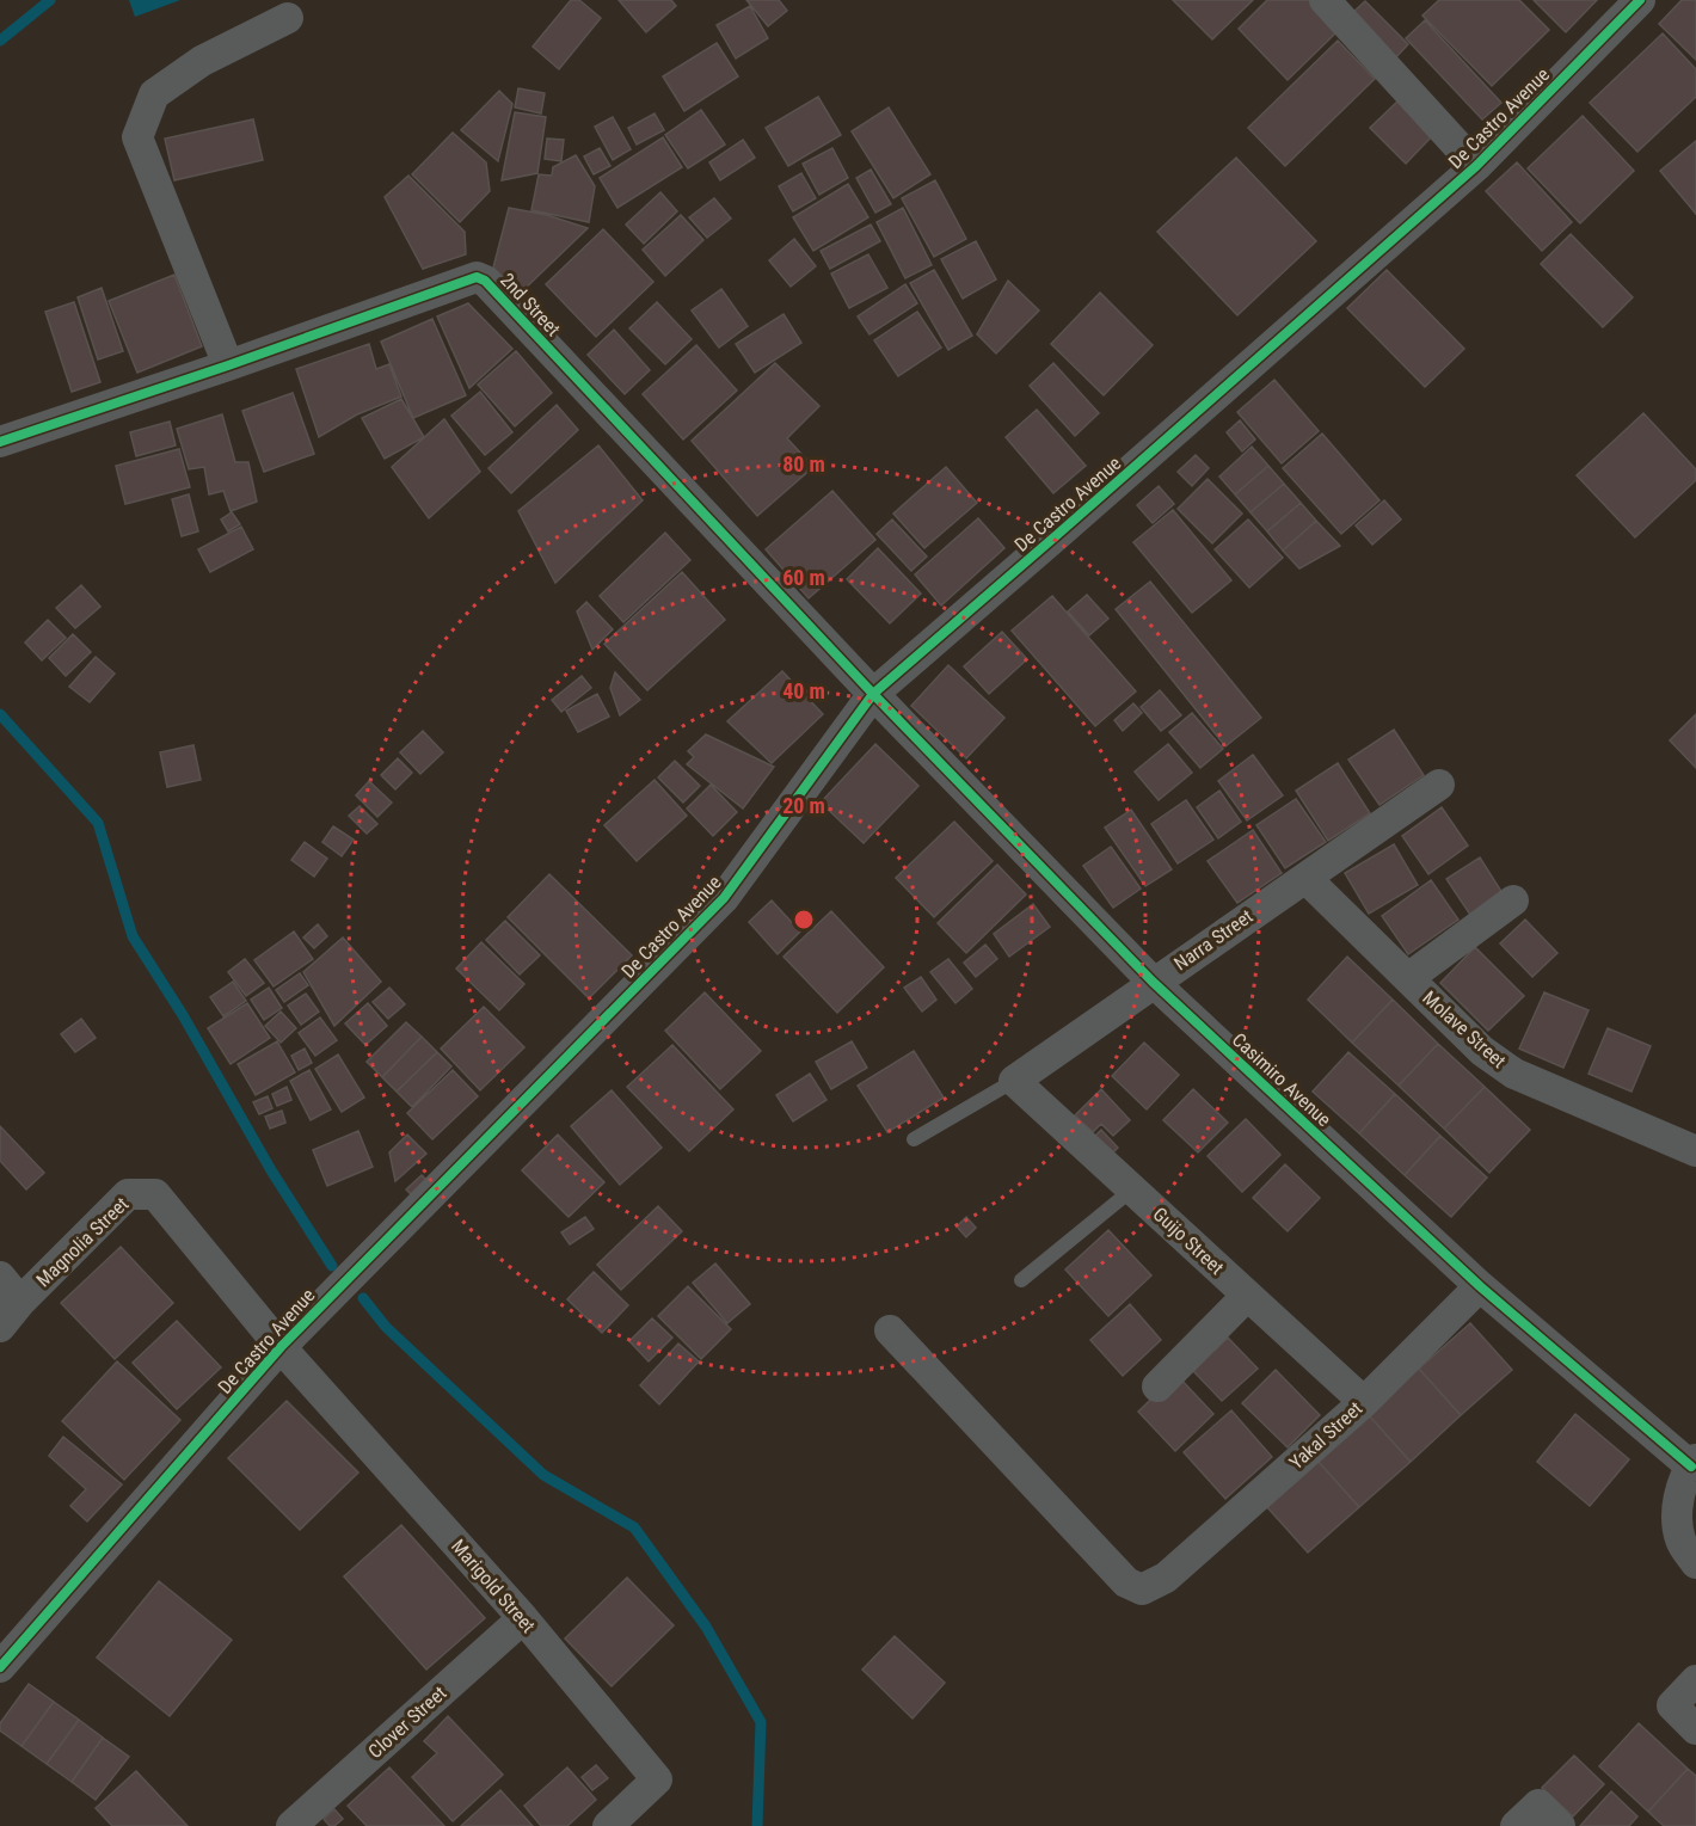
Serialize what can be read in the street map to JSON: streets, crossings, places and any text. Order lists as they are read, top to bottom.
{
  "streets": {
    "street": [
      "De Castro Avenue",
      "2nd Street",
      "Narra Street",
      "Molave Street",
      "Casimiro Avenue",
      "Guijo Street",
      "Magnolia Street",
      "Yakal Street",
      "Marigold Street",
      "Clover Street"
    ]
  },
  "crossings": [
    ["De Castro Avenue", "2nd Street"],
    ["De Castro Avenue", "Casimiro Avenue"],
    ["De Castro Avenue", "Magnolia Street"],
    ["De Castro Avenue", "Marigold Street"],
    ["2nd Street", "Casimiro Avenue"],
    ["Narra Street", "Molave Street"],
    ["Narra Street", "Casimiro Avenue"],
    ["Narra Street", "Guijo Street"],
    ["Casimiro Avenue", "Yakal Street"],
    ["Guijo Street", "Yakal Street"],
    ["Magnolia Street", "Marigold Street"],
    ["Marigold Street", "Clover Street"]
  ],
  "rings": [
    "80 m",
    "60 m",
    "40 m",
    "20 m"
  ]
}
